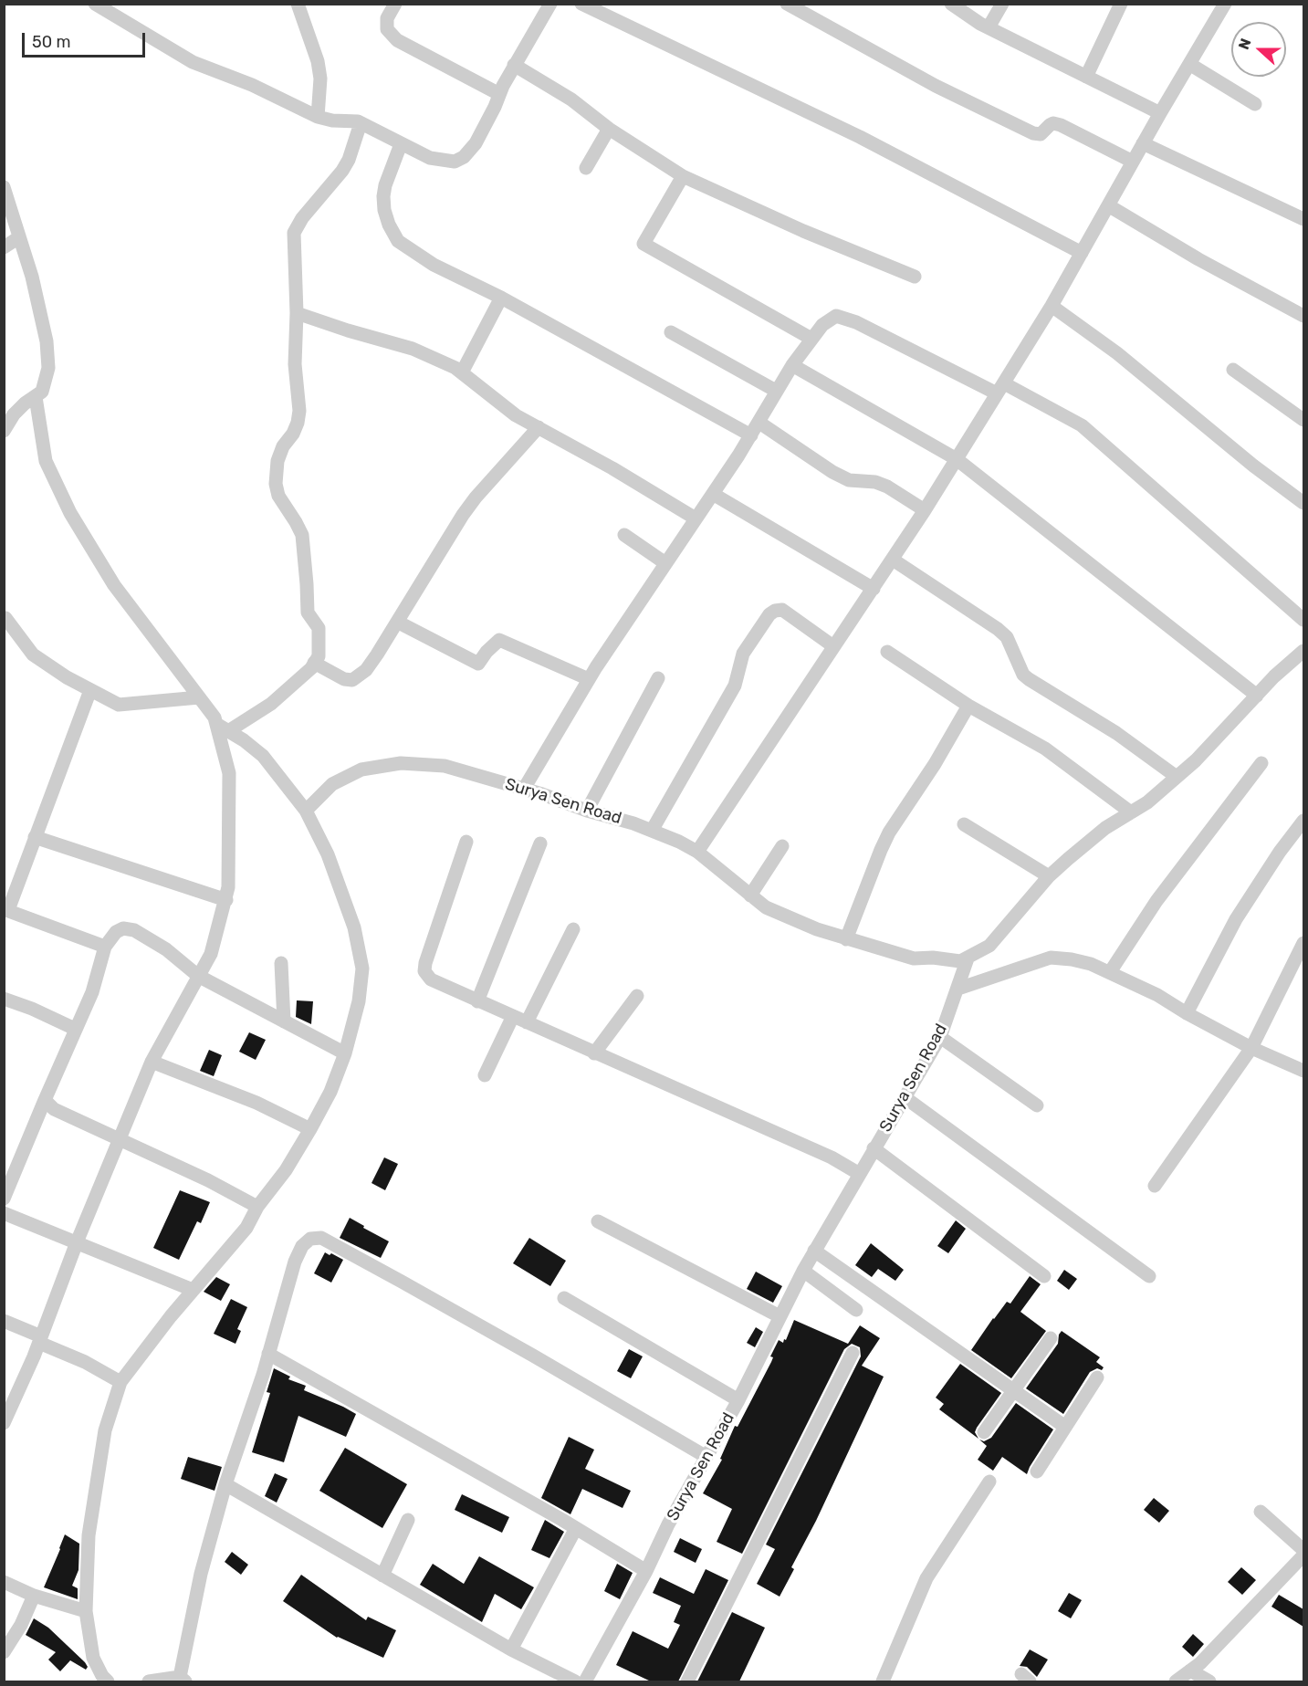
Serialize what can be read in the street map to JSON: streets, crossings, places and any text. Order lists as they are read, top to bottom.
{
  "streets": {
    "street": ["Surya Sen Road"]
  },
  "scale_bar": "50 m",
  "north": "left"
}
